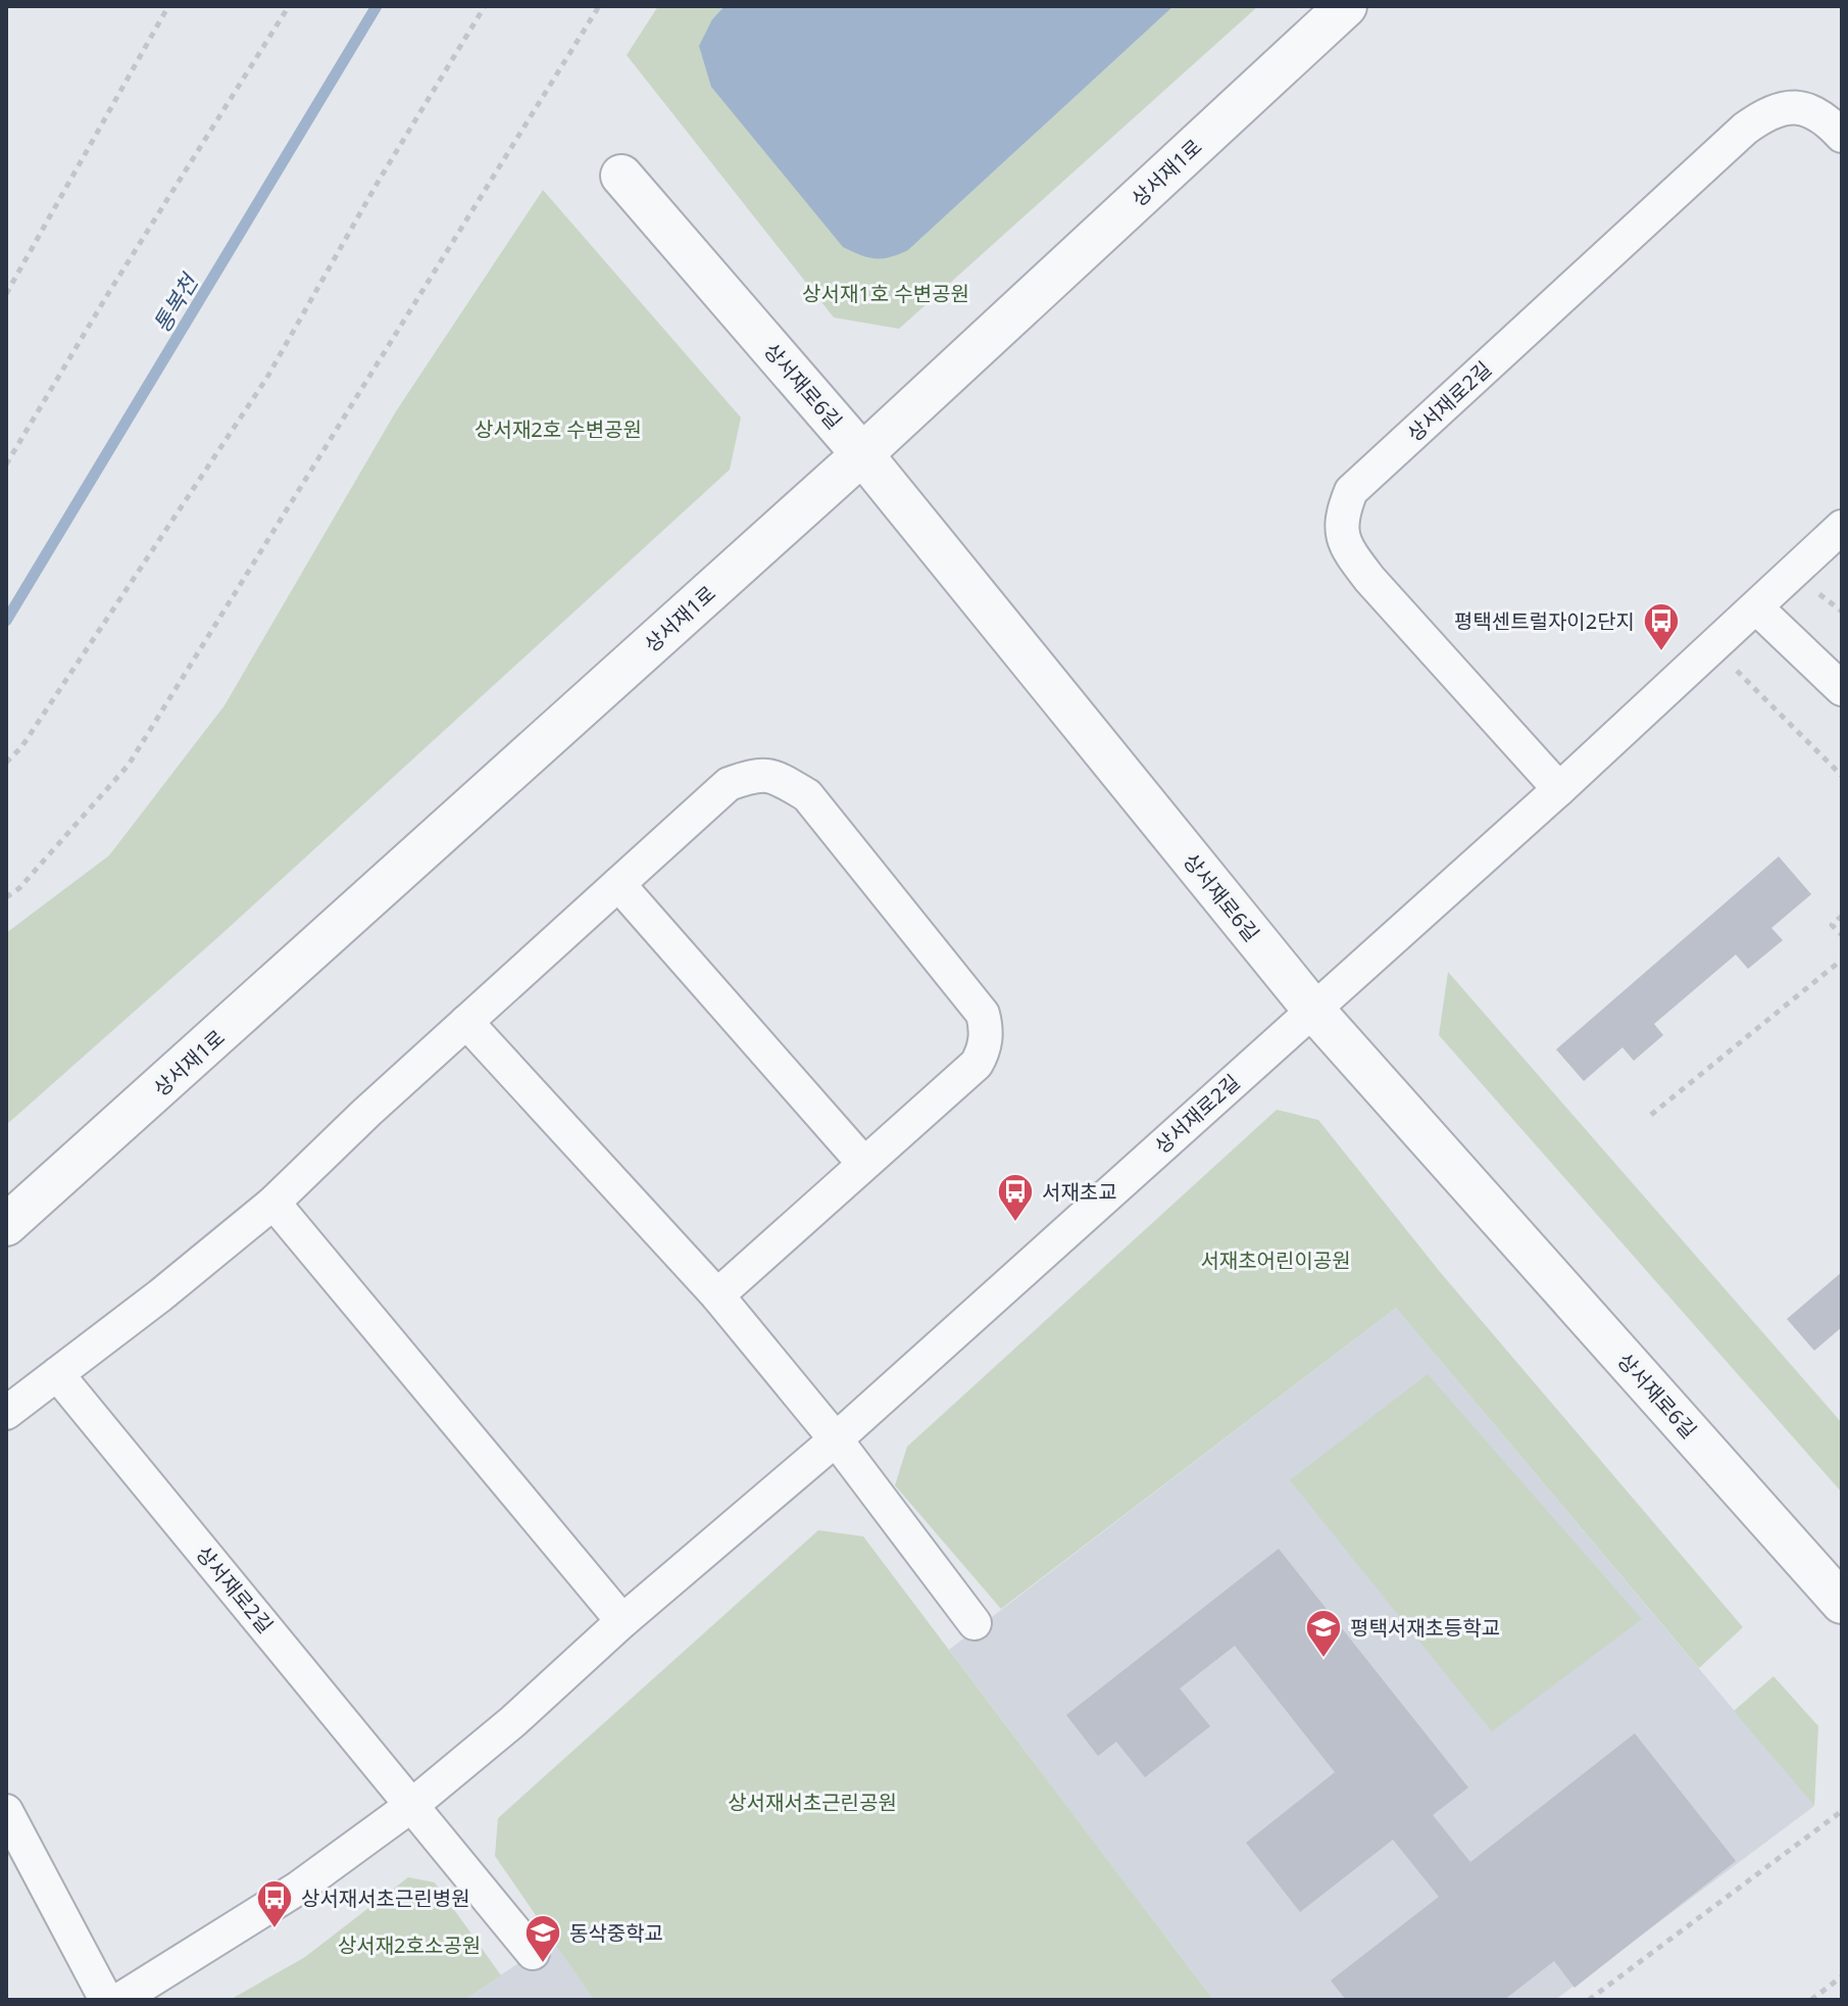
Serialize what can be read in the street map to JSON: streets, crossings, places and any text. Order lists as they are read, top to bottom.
{
  "streets": {
    "street": ["상서재1로", "상서재로6길", "상서재로2길"]
  },
  "crossings": [
    ["상서재1로", "상서재로6길"],
    ["상서재로6길", "상서재로2길"]
  ],
  "water": ["통복천"],
  "parks": [
    "상서재1호 수변공원",
    "상서재2호 수변공원",
    "서재초어린이공원",
    "상서재서초근린공원",
    "상서재2호소공원"
  ],
  "places": {
    "bus stop": ["평택센트럴자이2단지", "서재초교", "상서재서초근린병원"],
    "school or university": ["평택서재초등학교", "동삭중학교"]
  }
}
